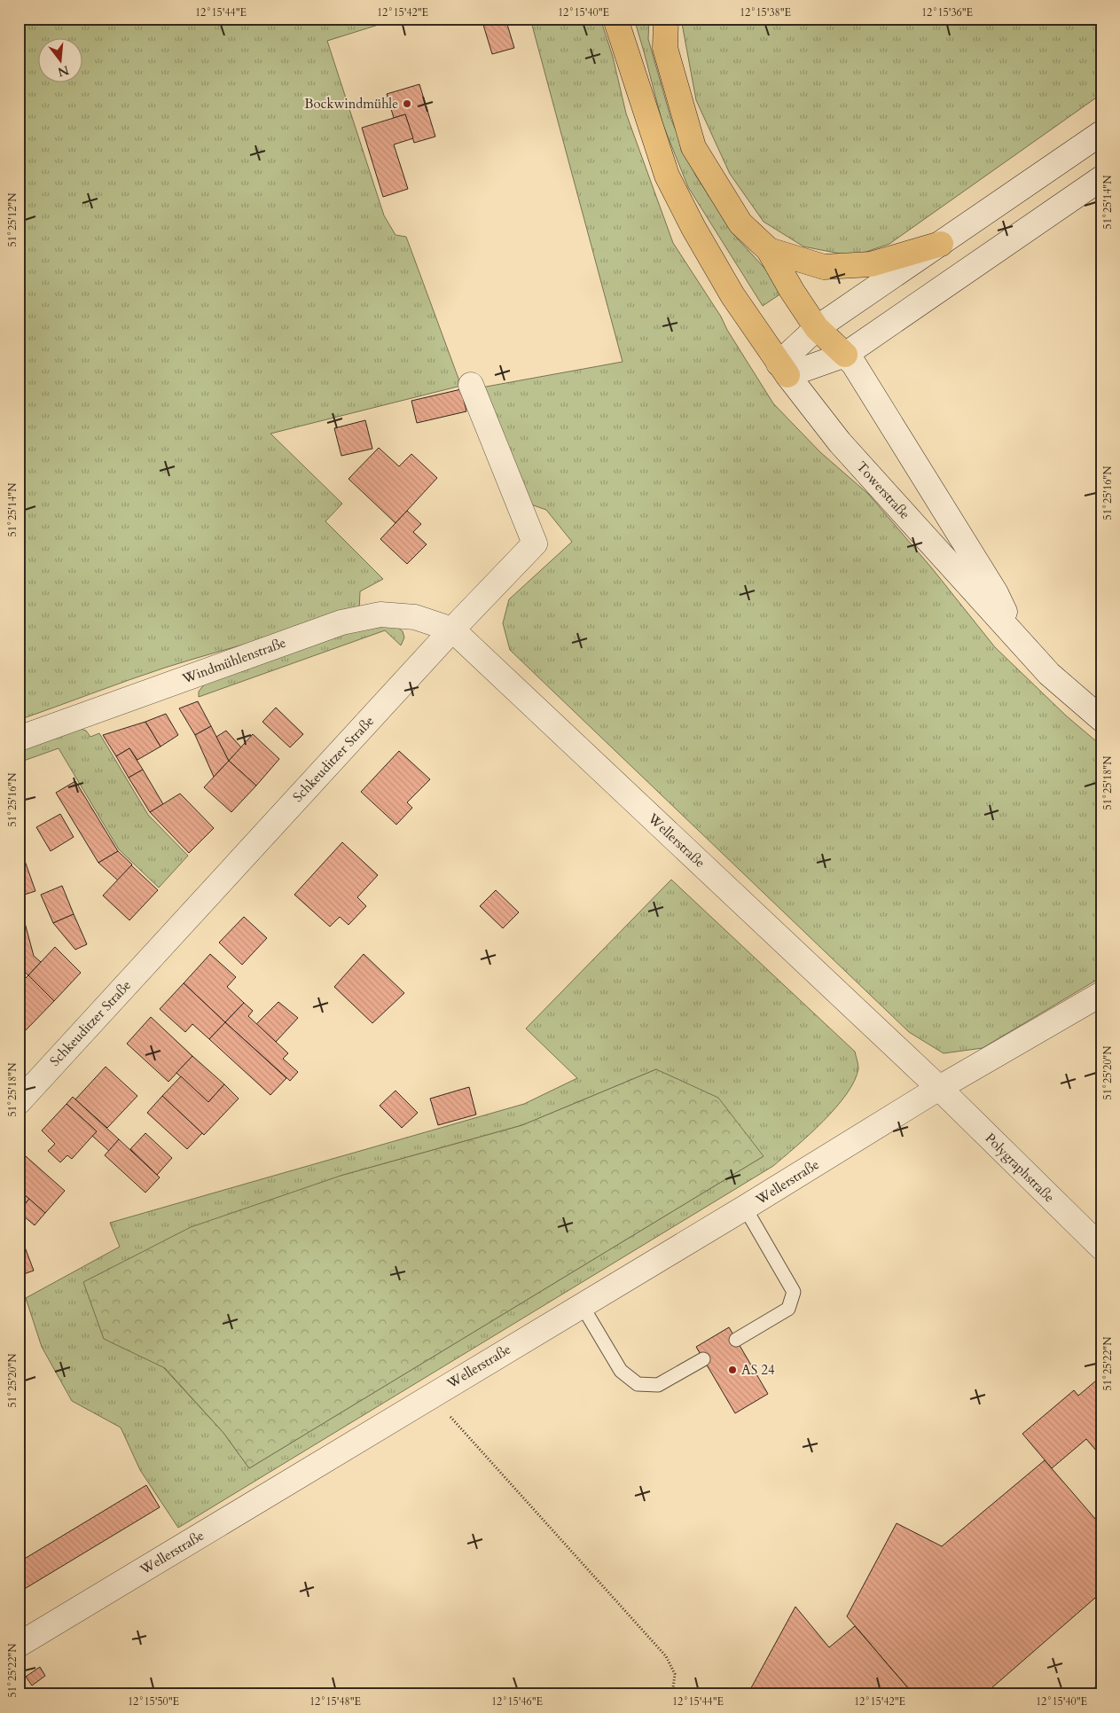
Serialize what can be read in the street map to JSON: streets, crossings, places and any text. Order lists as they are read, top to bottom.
{
  "streets": {
    "street": [
      "Towerstraße",
      "Windmühlenstraße",
      "Schkeuditzer Straße",
      "Wellerstraße",
      "Polygraphstraße"
    ]
  },
  "crossings": [
    ["Windmühlenstraße", "Schkeuditzer Straße"],
    ["Windmühlenstraße", "Wellerstraße"],
    ["Schkeuditzer Straße", "Wellerstraße"],
    ["Wellerstraße", "Polygraphstraße"]
  ],
  "places": ["Bockwindmühle", "AS 24"],
  "north": "bottom",
  "coordinates": [
    "12°15'44\"E",
    "12°15'42\"E",
    "12°15'40\"E",
    "12°15'38\"E",
    "12°15'36\"E",
    "51°25'14\"N",
    "51°25'12\"N",
    "51°25'16\"N",
    "51°25'18\"N",
    "51°25'20\"N",
    "51°25'22\"N",
    "12°15'50\"E",
    "12°15'48\"E",
    "12°15'46\"E"
  ]
}
